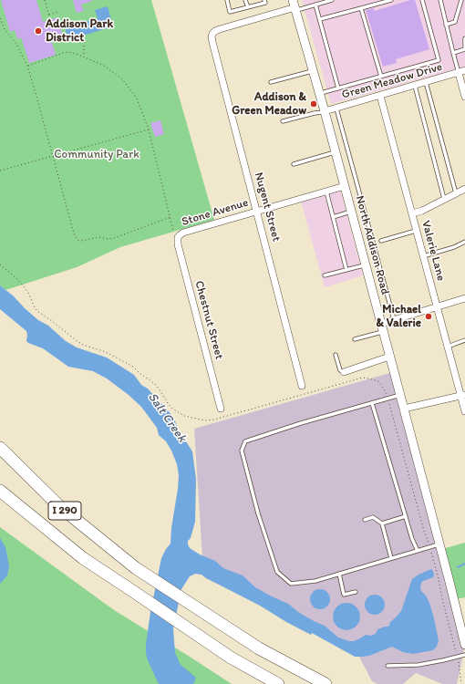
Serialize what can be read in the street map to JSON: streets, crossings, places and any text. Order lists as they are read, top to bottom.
{
  "streets": {
    "highway": ["I 290"],
    "street": [
      "Green Meadow Drive",
      "Nugent Street",
      "Stone Avenue",
      "North Addison Road",
      "Valerie Lane",
      "Chestnut Street"
    ]
  },
  "crossings": [
    ["Green Meadow Drive", "North Addison Road"],
    ["Green Meadow Drive", "Valerie Lane"],
    ["Nugent Street", "Stone Avenue"],
    ["Nugent Street", "North Addison Road"],
    ["Stone Avenue", "North Addison Road"],
    ["Stone Avenue", "Chestnut Street"]
  ],
  "water": ["Salt Creek"],
  "parks": ["Community Park"],
  "places": ["Addison Park District", "Addison & Green Meadow", "Michael & Valerie"]
}
